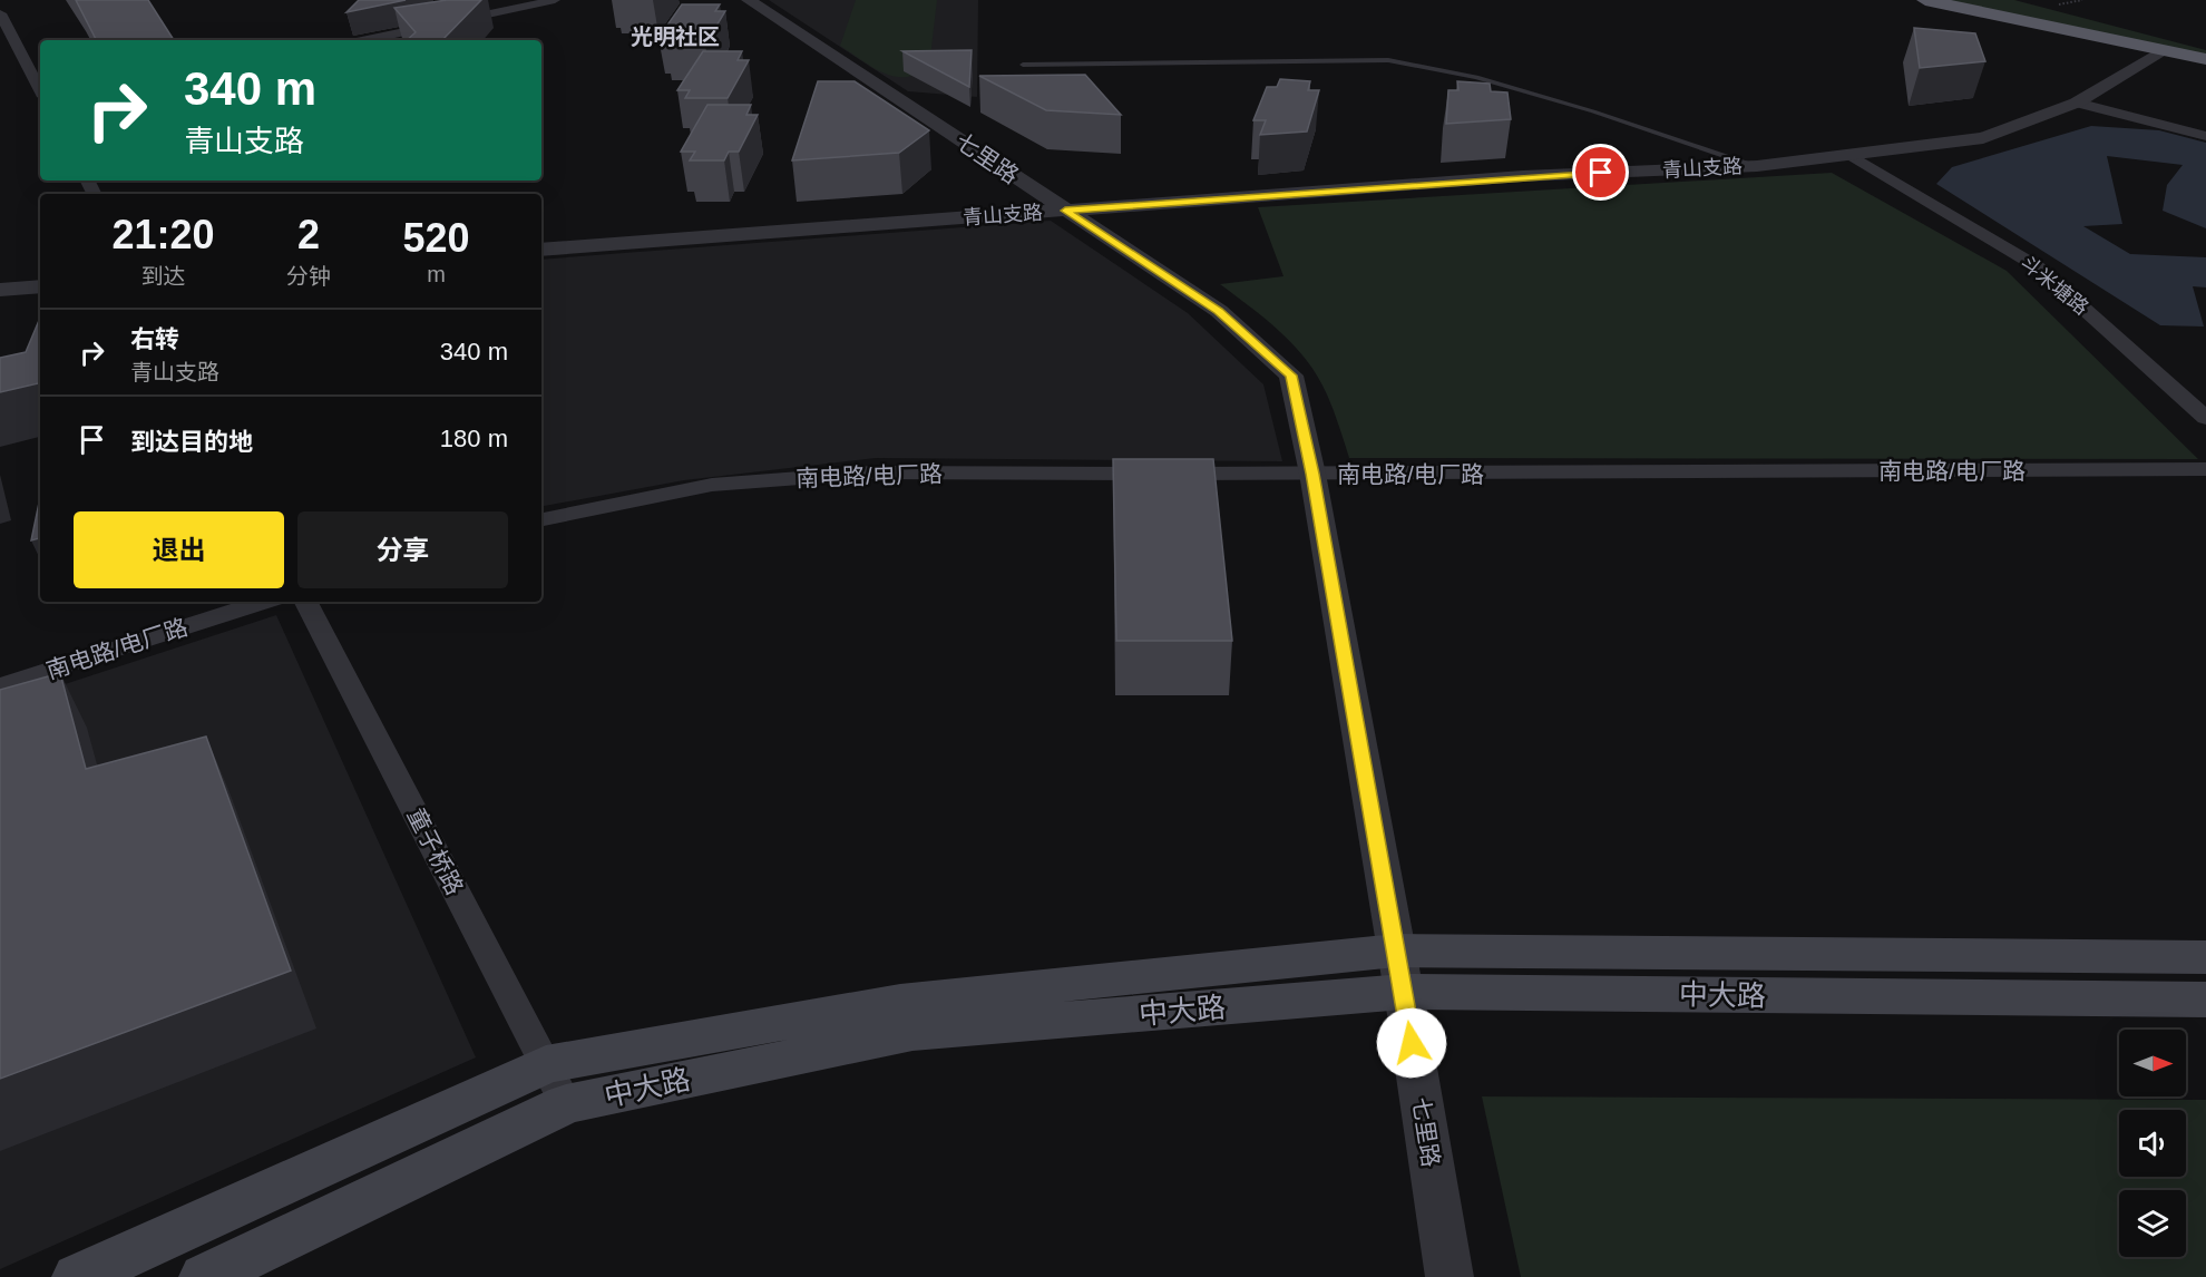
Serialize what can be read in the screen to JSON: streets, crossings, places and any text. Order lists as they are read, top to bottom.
{
  "streets": {
    "main road": ["中大路"],
    "street": [
      "七里路",
      "青山支路",
      "斗米塘路",
      "南电路/电厂路",
      "童子桥路"
    ]
  },
  "crossings": [
    ["七里路", "青山支路"],
    ["七里路", "南电路/电厂路"],
    ["七里路", "中大路"],
    ["青山支路", "斗米塘路"],
    ["童子桥路", "中大路"]
  ],
  "districts": ["光明社区"],
  "north": "right",
  "page": {
    "turn": ["340 m", "青山支路"],
    "eta": [
      "21:20",
      "到达",
      "2",
      "分钟",
      "520",
      "m"
    ],
    "list": [
      {
        "name": "右转",
        "note": "青山支路",
        "value": "340 m"
      },
      {
        "name": "到达目的地",
        "value": "180 m"
      }
    ],
    "buttons": ["退出", "分享"]
  }
}
